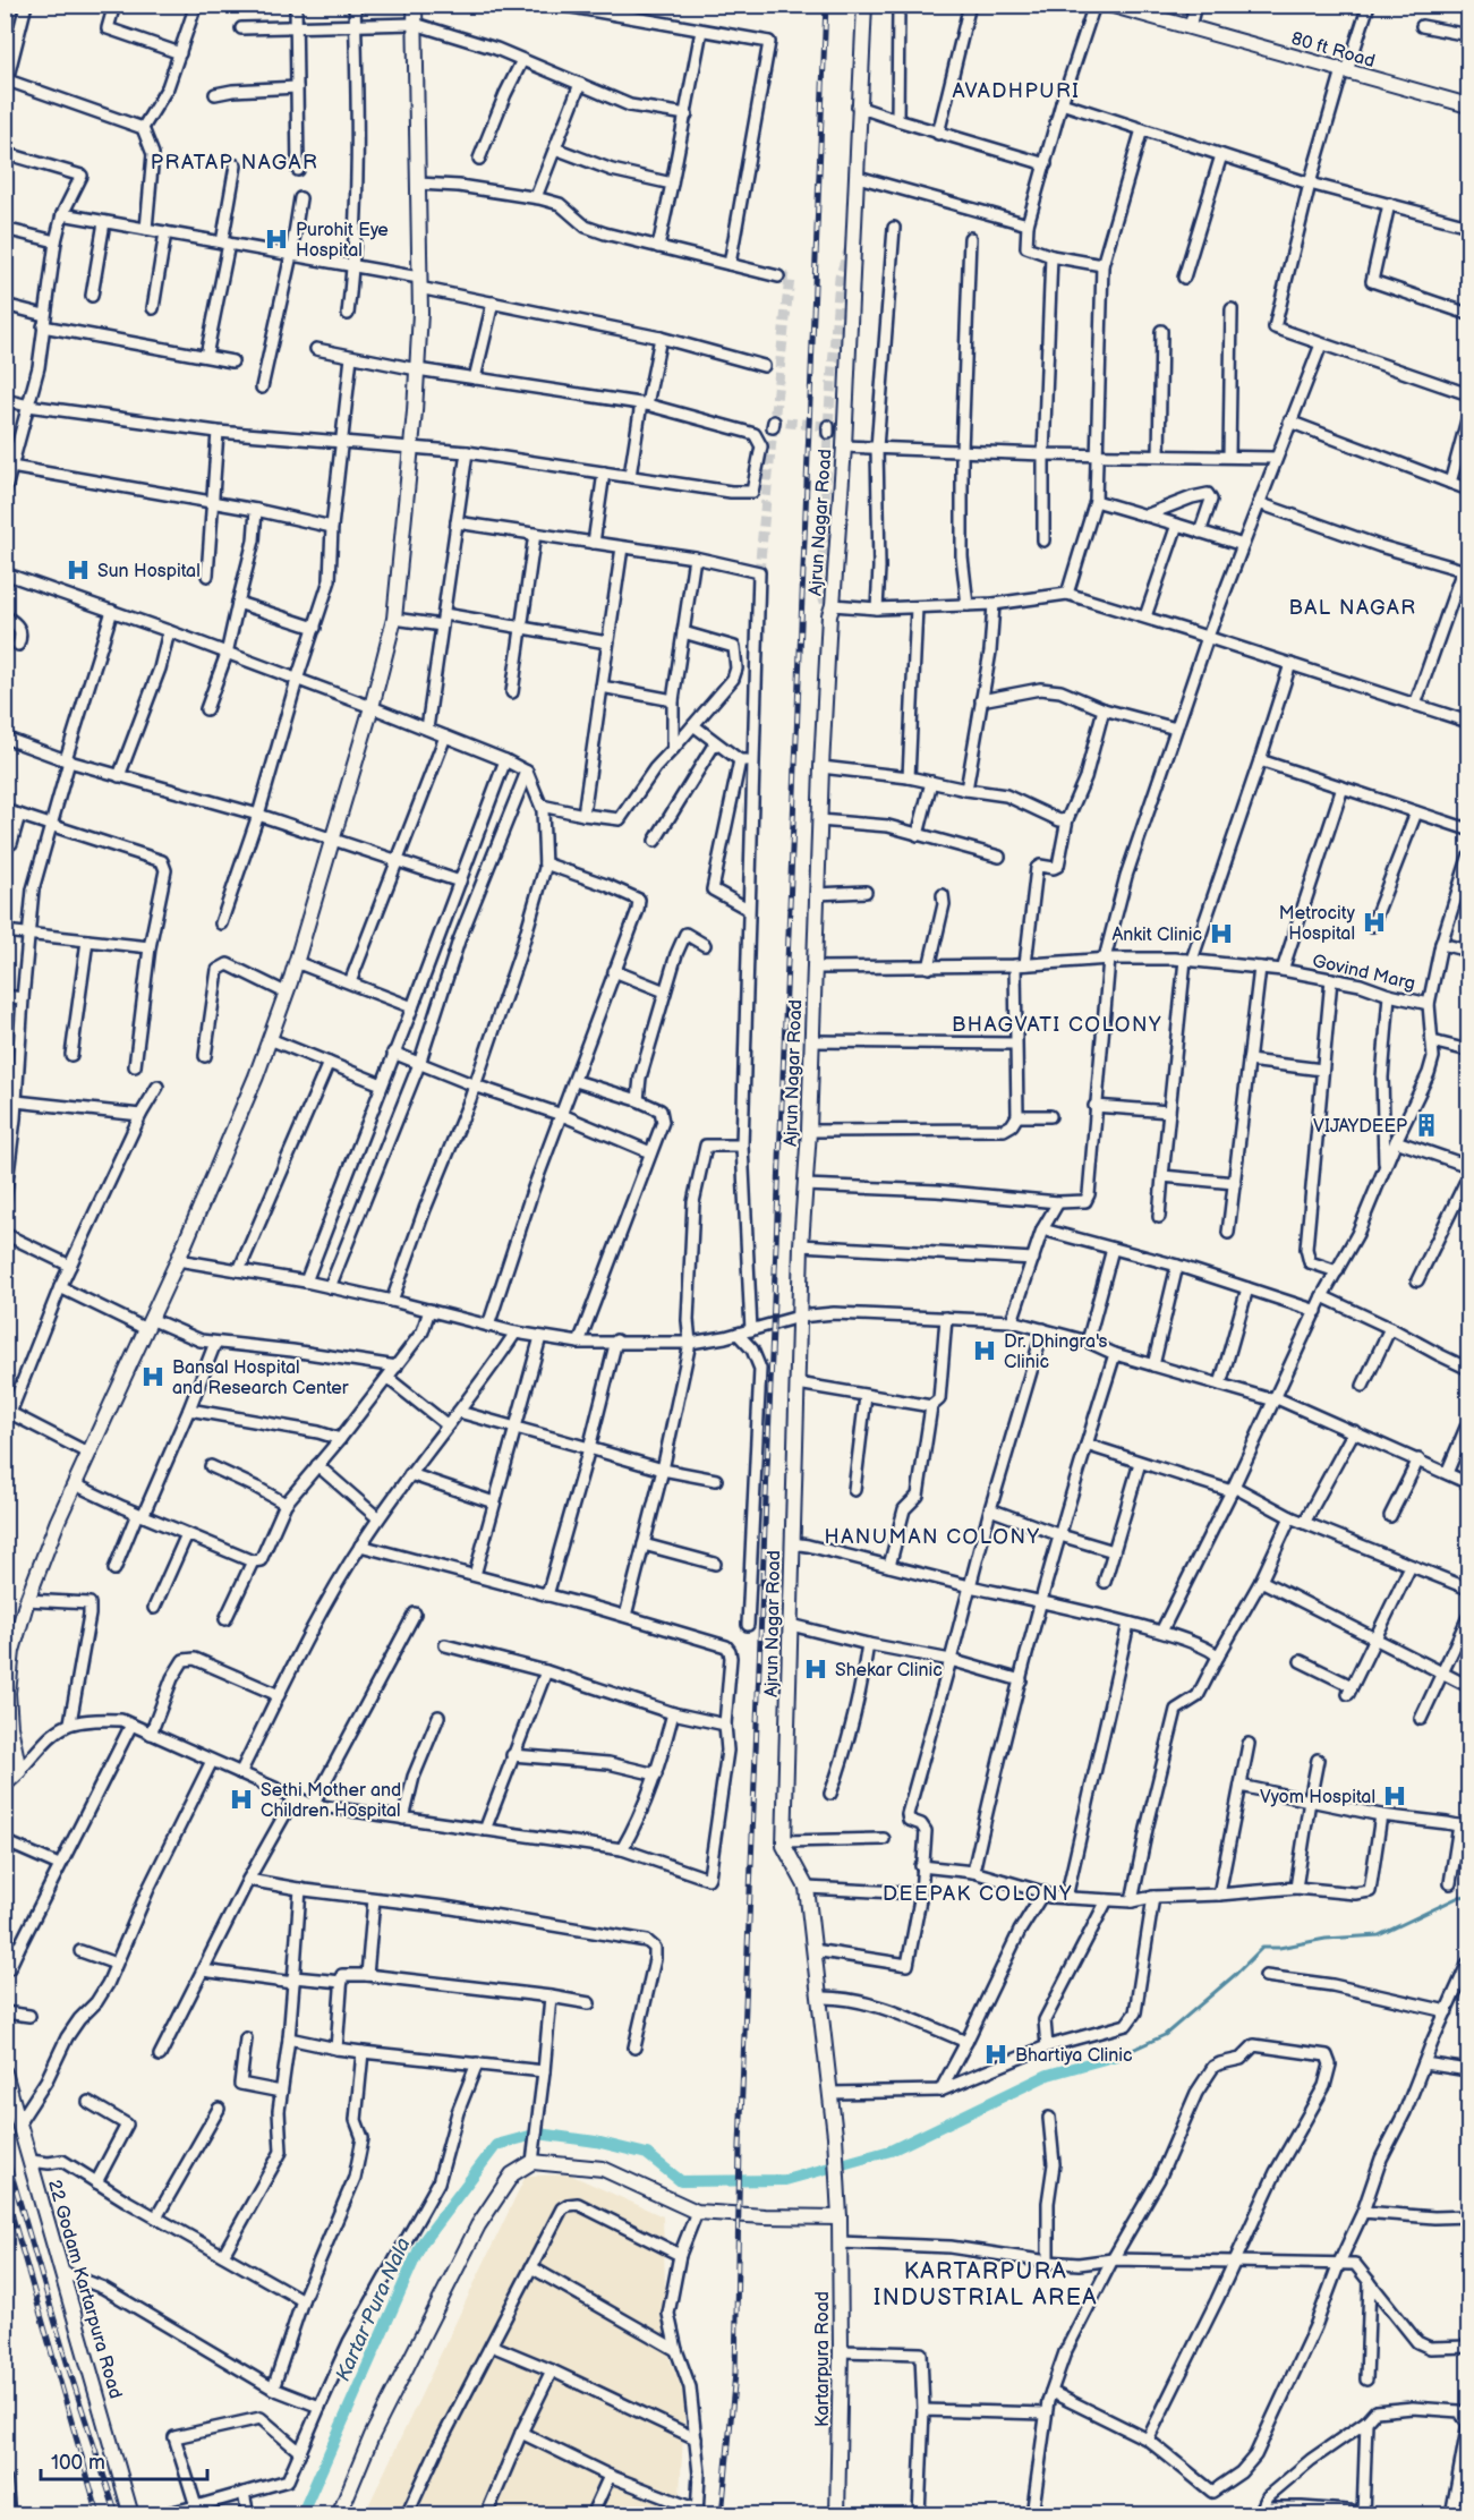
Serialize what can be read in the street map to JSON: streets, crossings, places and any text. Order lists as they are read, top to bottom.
{
  "streets": {
    "street": [
      "80 ft Road",
      "Ajrun Nagar Road",
      "Govind Marg",
      "22 Godam Kartarpura Road",
      "Kartarpura Road"
    ]
  },
  "crossings": [
    ["Ajrun Nagar Road", "Govind Marg"],
    ["Ajrun Nagar Road", "Kartarpura Road"]
  ],
  "districts": [
    "AVADHPURI",
    "PRATAP NAGAR",
    "BAL NAGAR",
    "BHAGVATI COLONY",
    "HANUMAN COLONY",
    "DEEPAK COLONY",
    "KARTARPURA INDUSTRIAL AREA"
  ],
  "water": ["Kartar Pura Nala"],
  "places": {
    "hospital": [
      "Purohit Eye Hospital",
      "Sun Hospital",
      "Metrocity Hospital",
      "Ankit Clinic",
      "Dr. Dhingra's Clinic",
      "Bansal Hospital and Research Center",
      "Shekar Clinic",
      "Vyom Hospital",
      "Sethi Mother and Children Hospital",
      "Bhartiya Clinic"
    ],
    "building": ["VIJAYDEEP"]
  },
  "scale_bar": "100 m"
}
